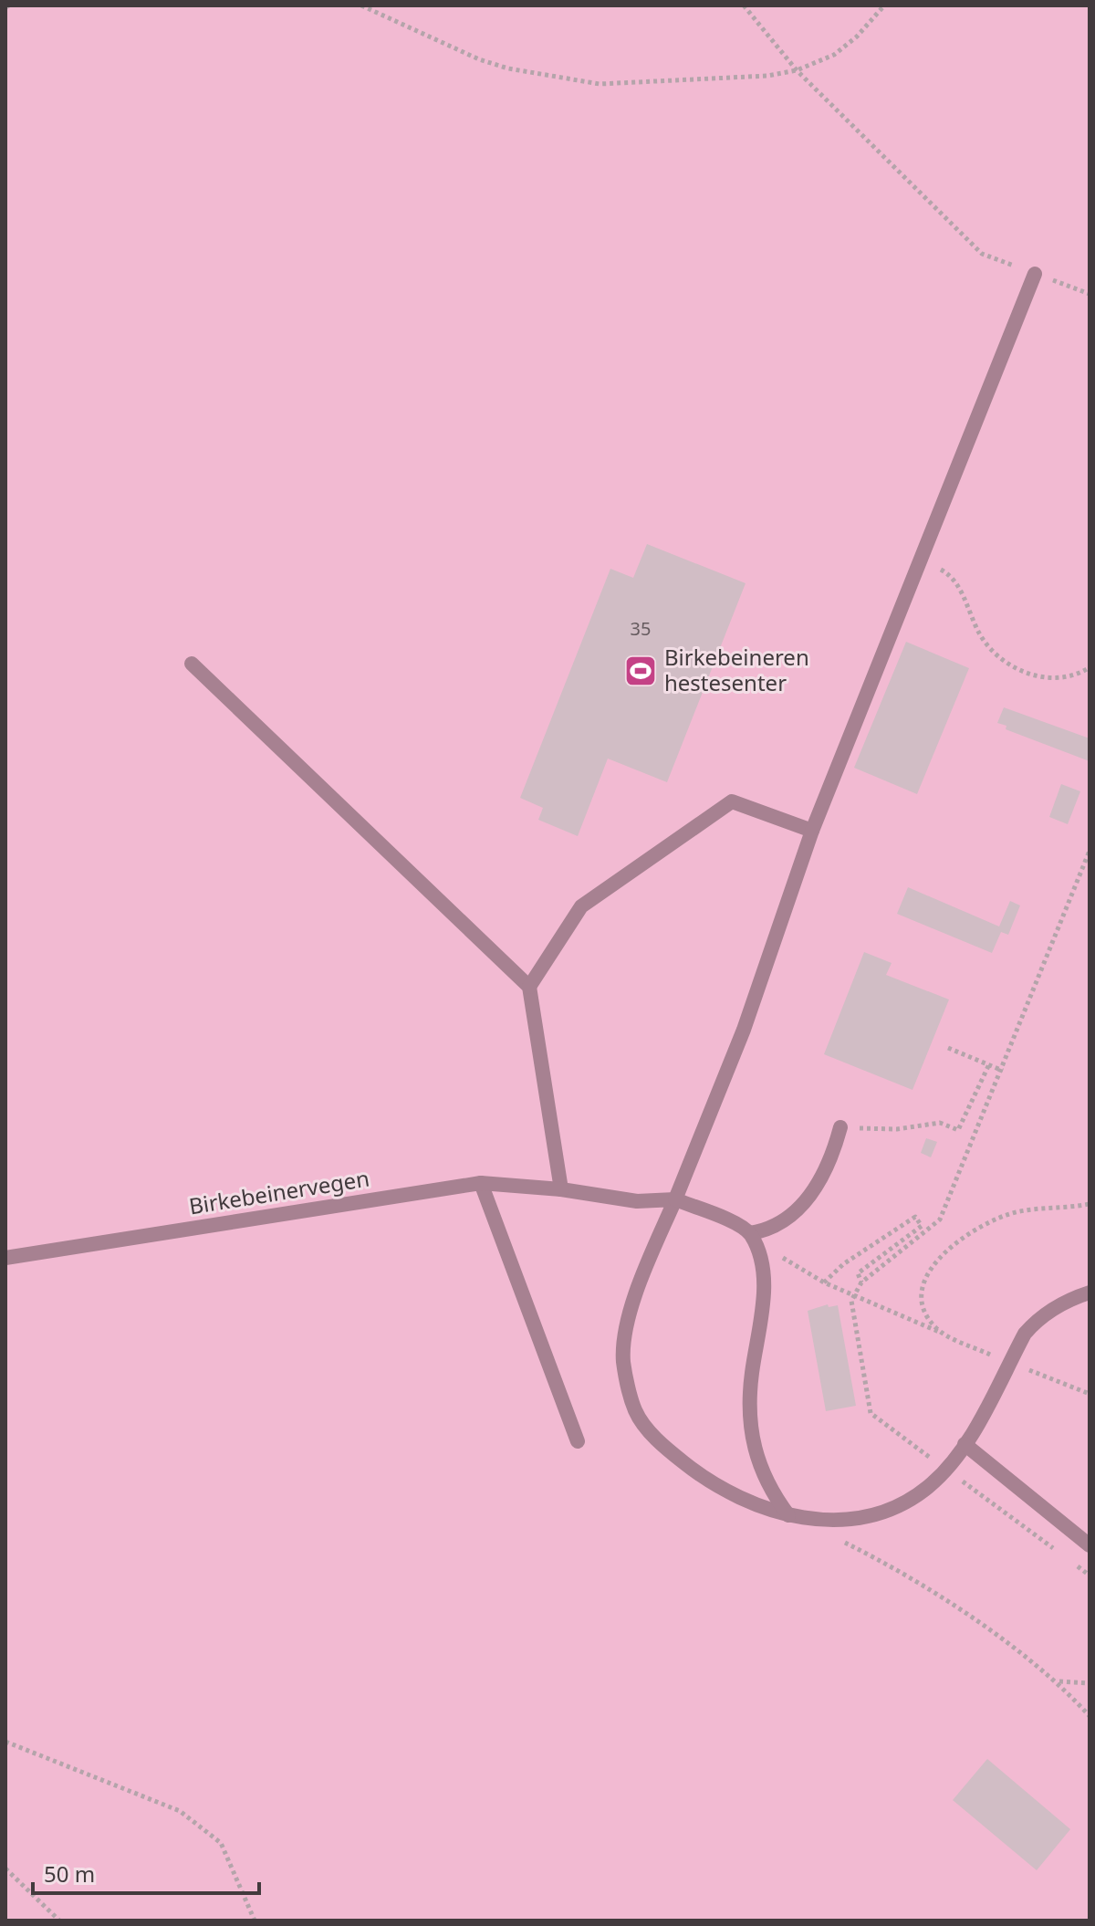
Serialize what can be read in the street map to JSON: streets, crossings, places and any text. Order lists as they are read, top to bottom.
{
  "streets": {
    "street": ["Birkebeinervegen"]
  },
  "places": {
    "sports": ["Birkebeineren hestesenter"]
  },
  "house_numbers": ["35"],
  "scale_bar": "50 m"
}
